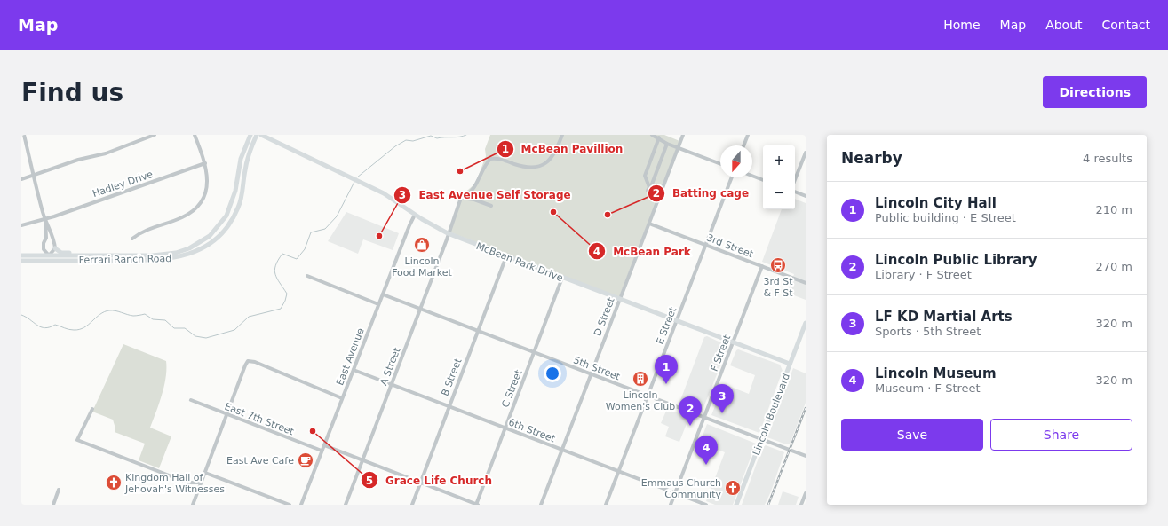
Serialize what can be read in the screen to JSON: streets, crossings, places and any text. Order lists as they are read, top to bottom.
{
  "streets": {
    "main road": ["Ferrari Ranch Road", "McBean Park Drive", "Lincoln Boulevard"],
    "street": [
      "Hadley Drive",
      "3rd Street",
      "D Street",
      "E Street",
      "F Street",
      "East Avenue",
      "A Street",
      "5th Street",
      "B Street",
      "C Street",
      "East 7th Street",
      "6th Street"
    ]
  },
  "crossings": [
    ["3rd Street", "D Street"],
    ["3rd Street", "E Street"],
    ["3rd Street", "F Street"],
    ["McBean Park Drive", "D Street"],
    ["McBean Park Drive", "E Street"],
    ["McBean Park Drive", "F Street"],
    ["McBean Park Drive", "East Avenue"],
    ["McBean Park Drive", "A Street"],
    ["McBean Park Drive", "B Street"],
    ["McBean Park Drive", "C Street"],
    ["McBean Park Drive", "Lincoln Boulevard"],
    ["D Street", "5th Street"],
    ["D Street", "6th Street"],
    ["E Street", "5th Street"],
    ["E Street", "6th Street"],
    ["F Street", "5th Street"],
    ["F Street", "6th Street"],
    ["East Avenue", "5th Street"],
    ["East Avenue", "East 7th Street"],
    ["East Avenue", "6th Street"],
    ["A Street", "5th Street"],
    ["A Street", "6th Street"],
    ["5th Street", "B Street"],
    ["5th Street", "C Street"],
    ["5th Street", "Lincoln Boulevard"],
    ["B Street", "6th Street"],
    ["C Street", "6th Street"]
  ],
  "places": {
    "other": [
      "McBean Pavillion",
      "McBean Park",
      "Batting cage",
      "East Avenue Self Storage",
      "Grace Life Church"
    ],
    "shop": ["Lincoln Food Market"],
    "bus stop": ["3rd St & F St"],
    "building": ["Lincoln Women's Club"],
    "cafe": ["East Ave Cafe"],
    "church": ["Kingdom Hall of Jehovah's Witnesses", "Emmaus Church Community"]
  },
  "north": "bottom",
  "page": {
    "header": "Map",
    "nav": [
      "Home",
      "Map",
      "About",
      "Contact"
    ],
    "buttons": [
      "Directions",
      ["Save", "Share"]
    ],
    "title": "Find us",
    "heading": ["Nearby", "4 results"],
    "map_buttons": ["+", "−"],
    "list": [
      {
        "mark": "1",
        "name": "Lincoln City Hall",
        "note": "Public building · E Street",
        "value": "210 m"
      },
      {
        "mark": "2",
        "name": "Lincoln Public Library",
        "note": "Library · F Street",
        "value": "270 m"
      },
      {
        "mark": "3",
        "name": "LF KD Martial Arts",
        "note": "Sports · 5th Street",
        "value": "320 m"
      },
      {
        "mark": "4",
        "name": "Lincoln Museum",
        "note": "Museum · F Street",
        "value": "320 m"
      }
    ],
    "pins": [
      "1",
      "3",
      "2",
      "4"
    ]
  }
}
